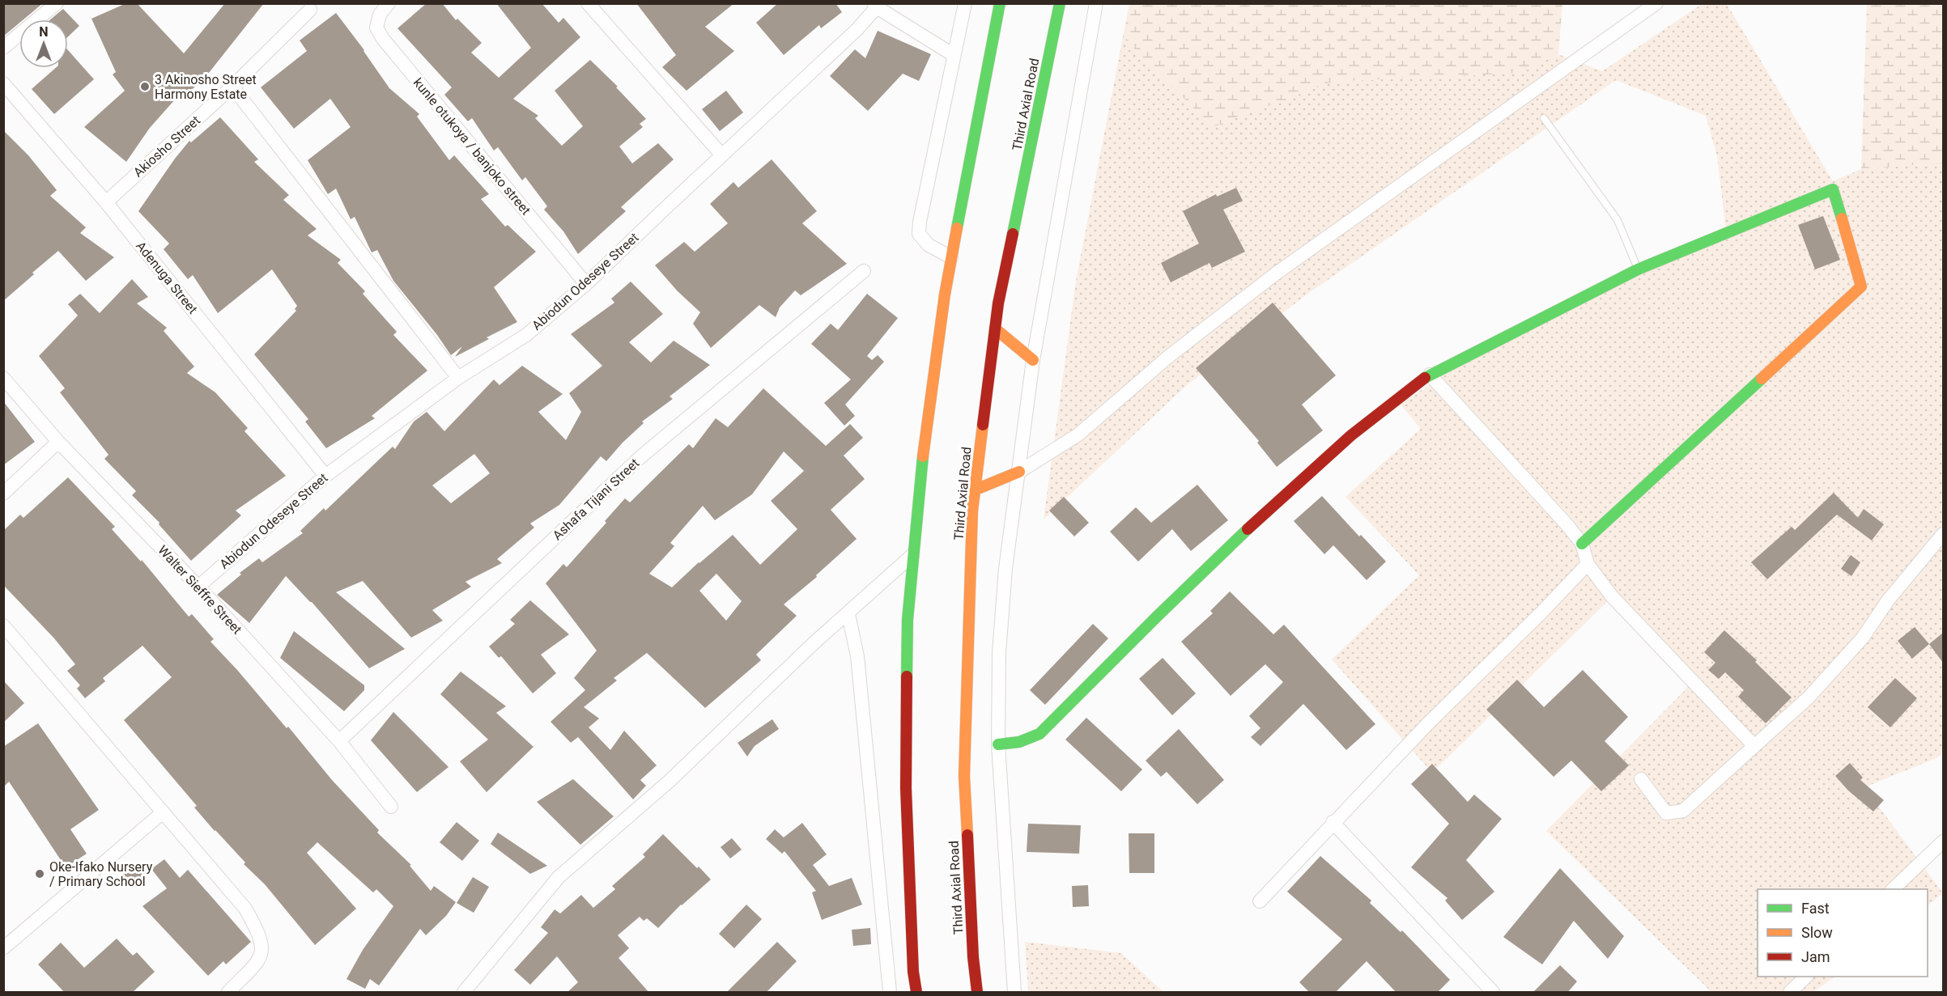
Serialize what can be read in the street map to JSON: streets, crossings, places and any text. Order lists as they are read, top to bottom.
{
  "streets": {
    "main road": ["Third Axial Road"],
    "street": [
      "Akiosho Street",
      "kunle otukoya / banjoko street",
      "Adenuga Street",
      "Abiodun Odeseye Street",
      "Ashafa Tijani Street",
      "Walter Sieffre Street"
    ]
  },
  "crossings": [
    ["Akiosho Street", "Adenuga Street"],
    ["kunle otukoya / banjoko street", "Abiodun Odeseye Street"],
    ["Adenuga Street", "Abiodun Odeseye Street"],
    ["Abiodun Odeseye Street", "Walter Sieffre Street"],
    ["Ashafa Tijani Street", "Walter Sieffre Street"]
  ],
  "places": ["3 Akinosho Street Harmony Estate", "Oke-Ifako Nursery / Primary School"],
  "legend": ["Fast", "Slow", "Jam"],
  "north": "top"
}
